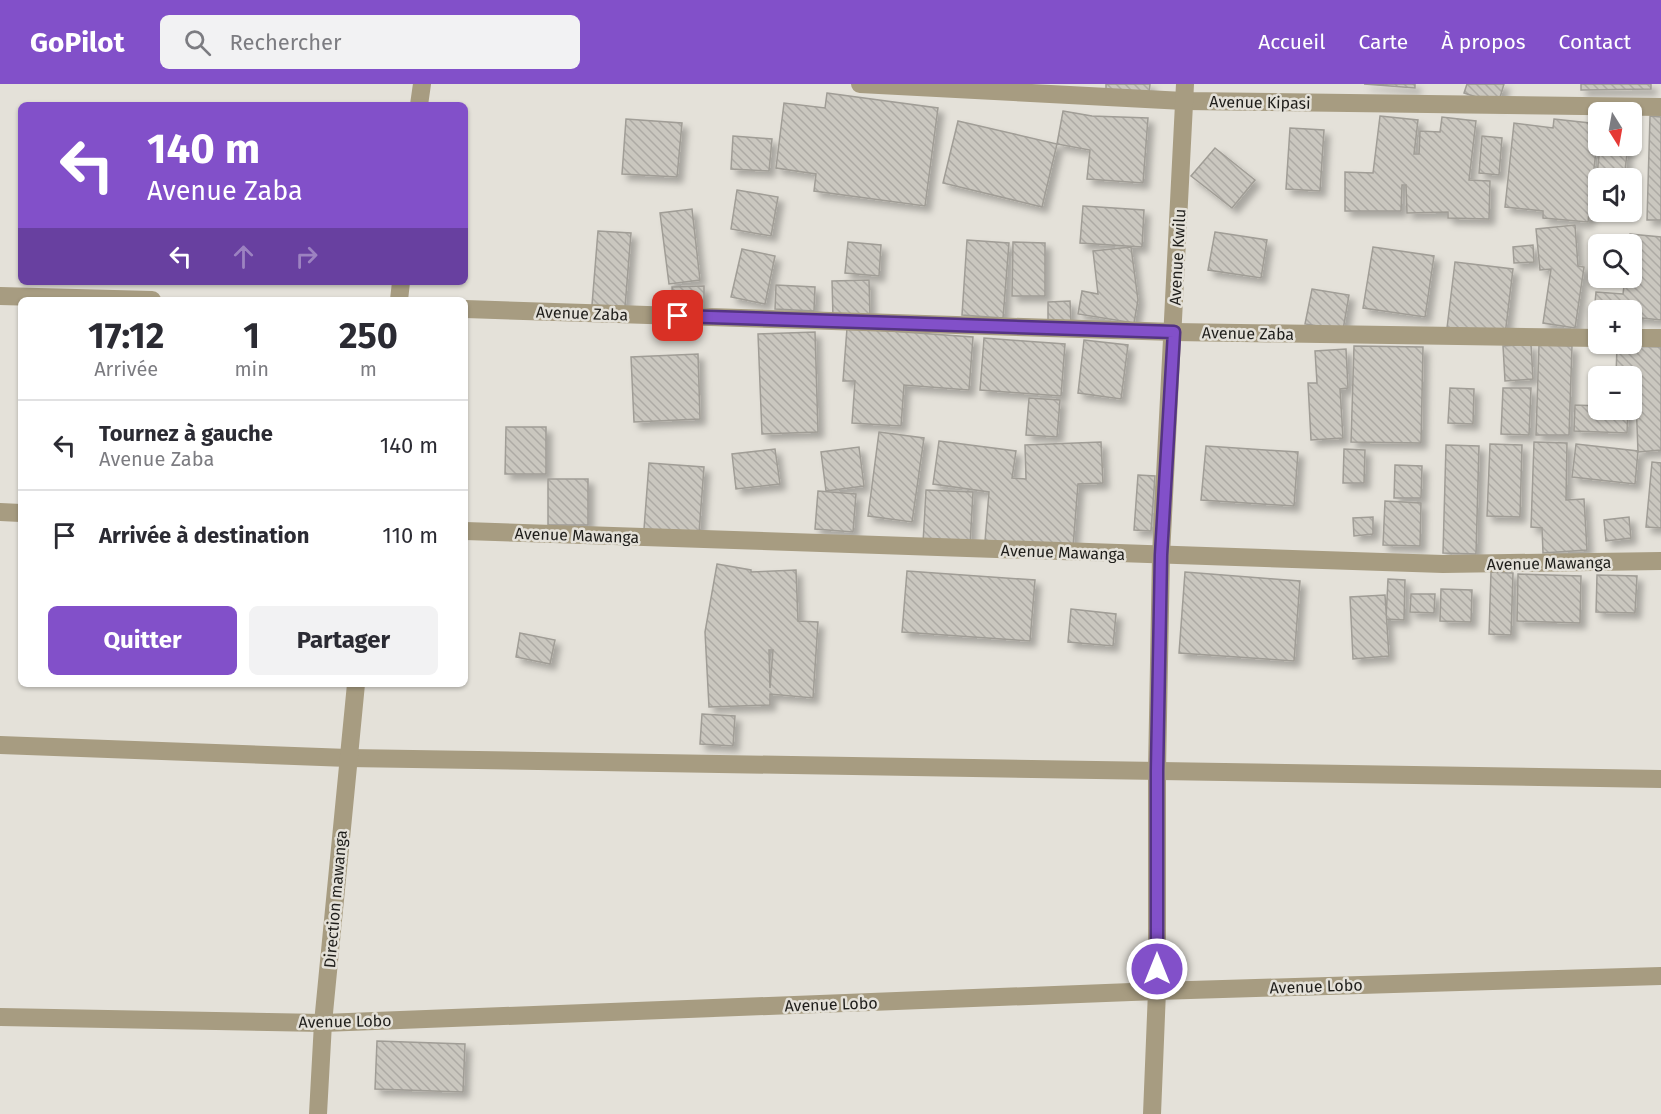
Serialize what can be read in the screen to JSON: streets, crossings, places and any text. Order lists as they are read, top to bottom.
{
  "streets": {
    "street": [
      "Avenue Kipasi",
      "Avenue Kwilu",
      "Avenue Zaba",
      "Avenue Mawanga",
      "Direction mawanga",
      "Avenue Lobo"
    ]
  },
  "crossings": [
    ["Avenue Kipasi", "Avenue Kwilu"],
    ["Avenue Kwilu", "Avenue Zaba"],
    ["Avenue Kwilu", "Avenue Mawanga"],
    ["Avenue Kwilu", "Avenue Lobo"],
    ["Direction mawanga", "Avenue Lobo"]
  ],
  "north": "bottom",
  "page": {
    "header": "GoPilot",
    "search": "Rechercher",
    "nav": [
      "Accueil",
      "Carte",
      "À propos",
      "Contact"
    ],
    "map_buttons": ["+", "−"],
    "turn": ["140 m", "Avenue Zaba"],
    "eta": [
      "17:12",
      "Arrivée",
      "1",
      "min",
      "250",
      "m"
    ],
    "list": [
      {
        "name": "Tournez à gauche",
        "note": "Avenue Zaba",
        "value": "140 m"
      },
      {
        "name": "Arrivée à destination",
        "value": "110 m"
      }
    ],
    "buttons": ["Quitter", "Partager"]
  }
}
